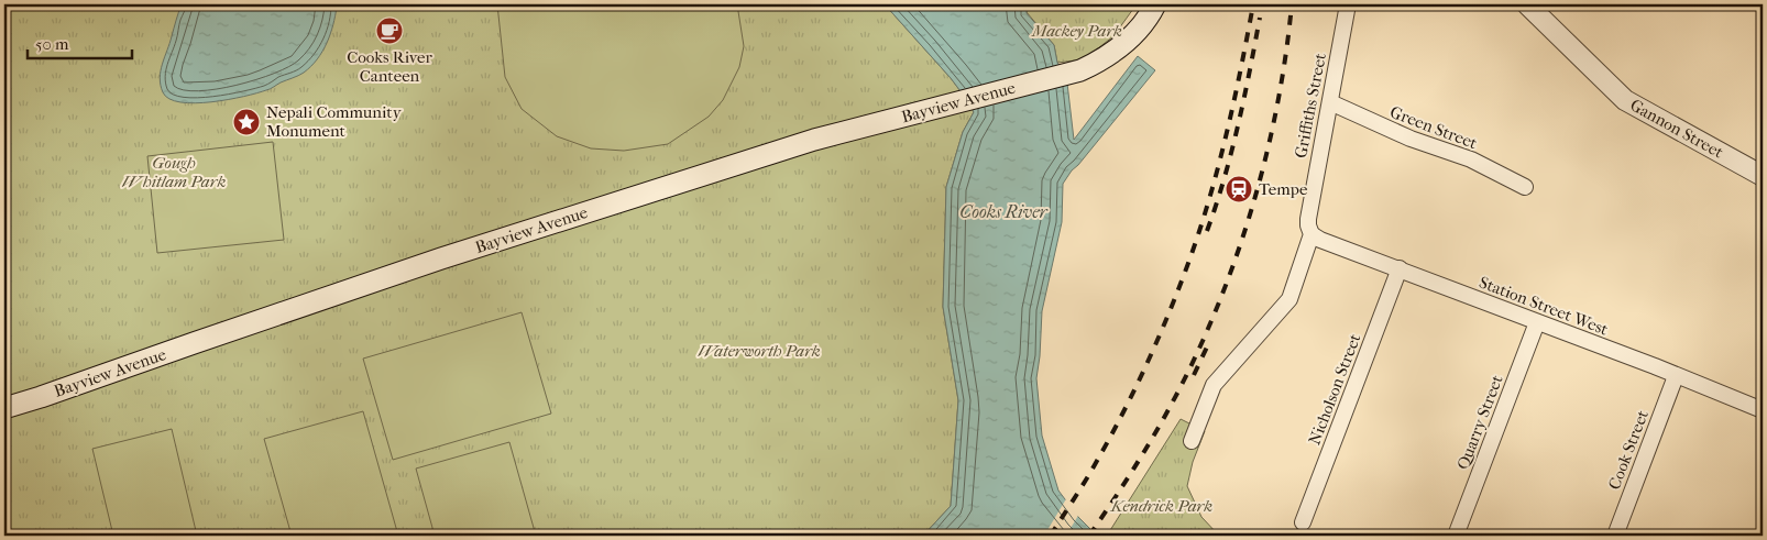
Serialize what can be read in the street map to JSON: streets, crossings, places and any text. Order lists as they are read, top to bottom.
{
  "streets": {
    "main road": ["Bayview Avenue"],
    "street": [
      "Griffiths Street",
      "Green Street",
      "Gannon Street",
      "Station Street West",
      "Nicholson Street",
      "Quarry Street",
      "Cook Street"
    ]
  },
  "crossings": [
    ["Griffiths Street", "Green Street"],
    ["Griffiths Street", "Station Street West"],
    ["Station Street West", "Nicholson Street"],
    ["Station Street West", "Quarry Street"],
    ["Station Street West", "Cook Street"]
  ],
  "water": ["Cooks River"],
  "parks": [
    "Mackey Park",
    "Gough Whitlam Park",
    "Waterworth Park",
    "Kendrick Park"
  ],
  "places": {
    "cafe": ["Cooks River Canteen"],
    "place": ["Nepali Community Monument"],
    "station": ["Tempe"]
  },
  "scale_bar": "50 m"
}
